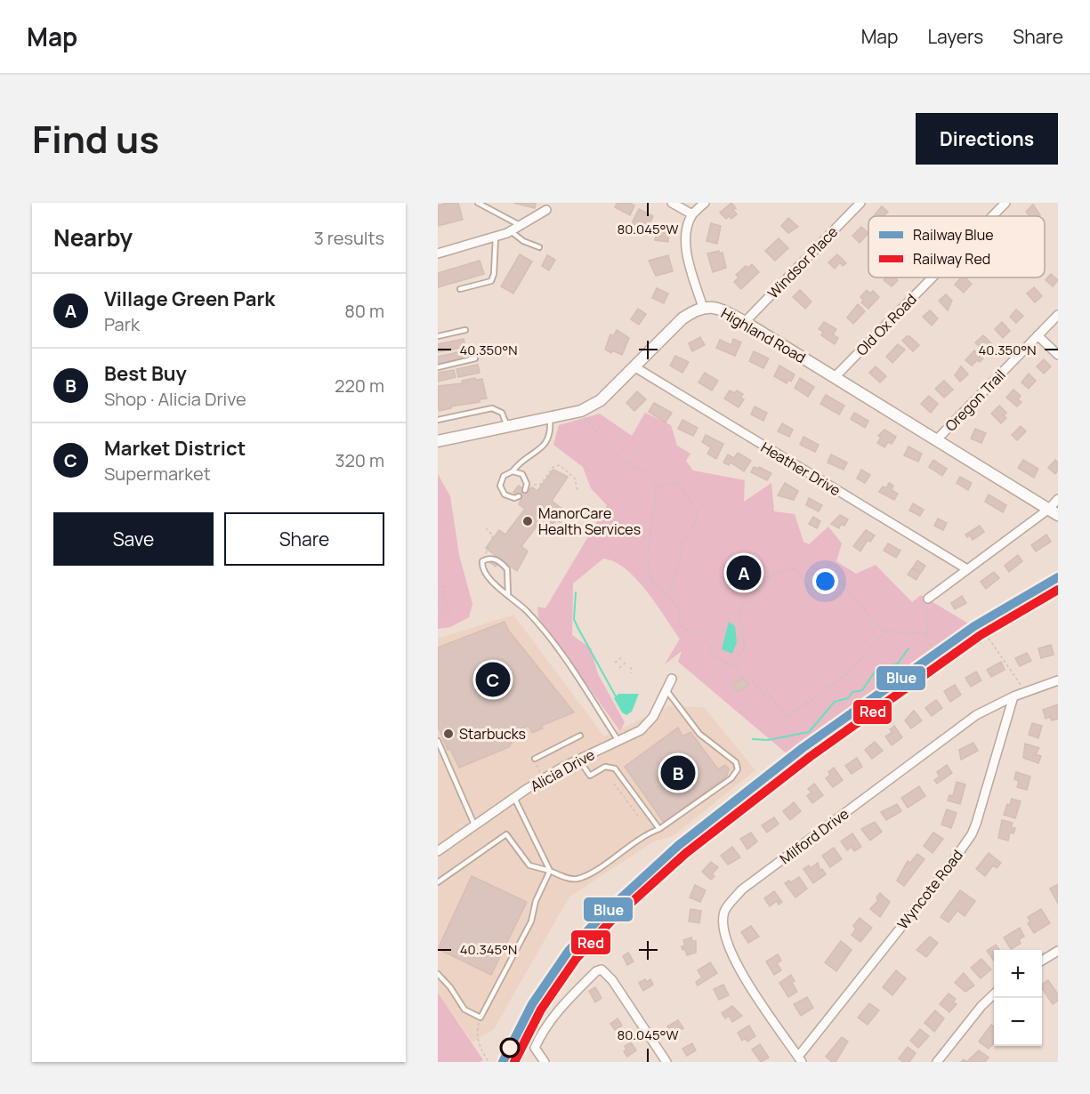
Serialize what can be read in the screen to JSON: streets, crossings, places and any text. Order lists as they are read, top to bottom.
{
  "streets": {
    "street": [
      "Windsor Place",
      "Old Ox Road",
      "Highland Road",
      "Oregon Trail",
      "Heather Drive",
      "Alicia Drive",
      "Milford Drive",
      "Wyncote Road"
    ]
  },
  "crossings": [
    ["Windsor Place", "Highland Road"],
    ["Old Ox Road", "Highland Road"],
    ["Highland Road", "Oregon Trail"],
    ["Highland Road", "Heather Drive"],
    ["Milford Drive", "Wyncote Road"]
  ],
  "places": ["ManorCare Health Services", "Starbucks"],
  "lines": ["rail line Blue", "rail line Red"],
  "legend": ["Railway Blue", "Railway Red"],
  "page": {
    "header": "Map",
    "nav": ["Map", "Layers", "Share"],
    "title": "Find us",
    "buttons": [
      "Directions",
      ["Save", "Share"]
    ],
    "heading": ["Nearby", "3 results"],
    "list": [
      {
        "mark": "A",
        "name": "Village Green Park",
        "note": "Park",
        "value": "80 m"
      },
      {
        "mark": "B",
        "name": "Best Buy",
        "note": "Shop · Alicia Drive",
        "value": "220 m"
      },
      {
        "mark": "C",
        "name": "Market District",
        "note": "Supermarket",
        "value": "320 m"
      }
    ],
    "pins": ["A", "C", "B"],
    "map_buttons": ["+", "−"]
  },
  "coordinates": ["80.045°W", "40.350°N", "40.345°N"]
}
